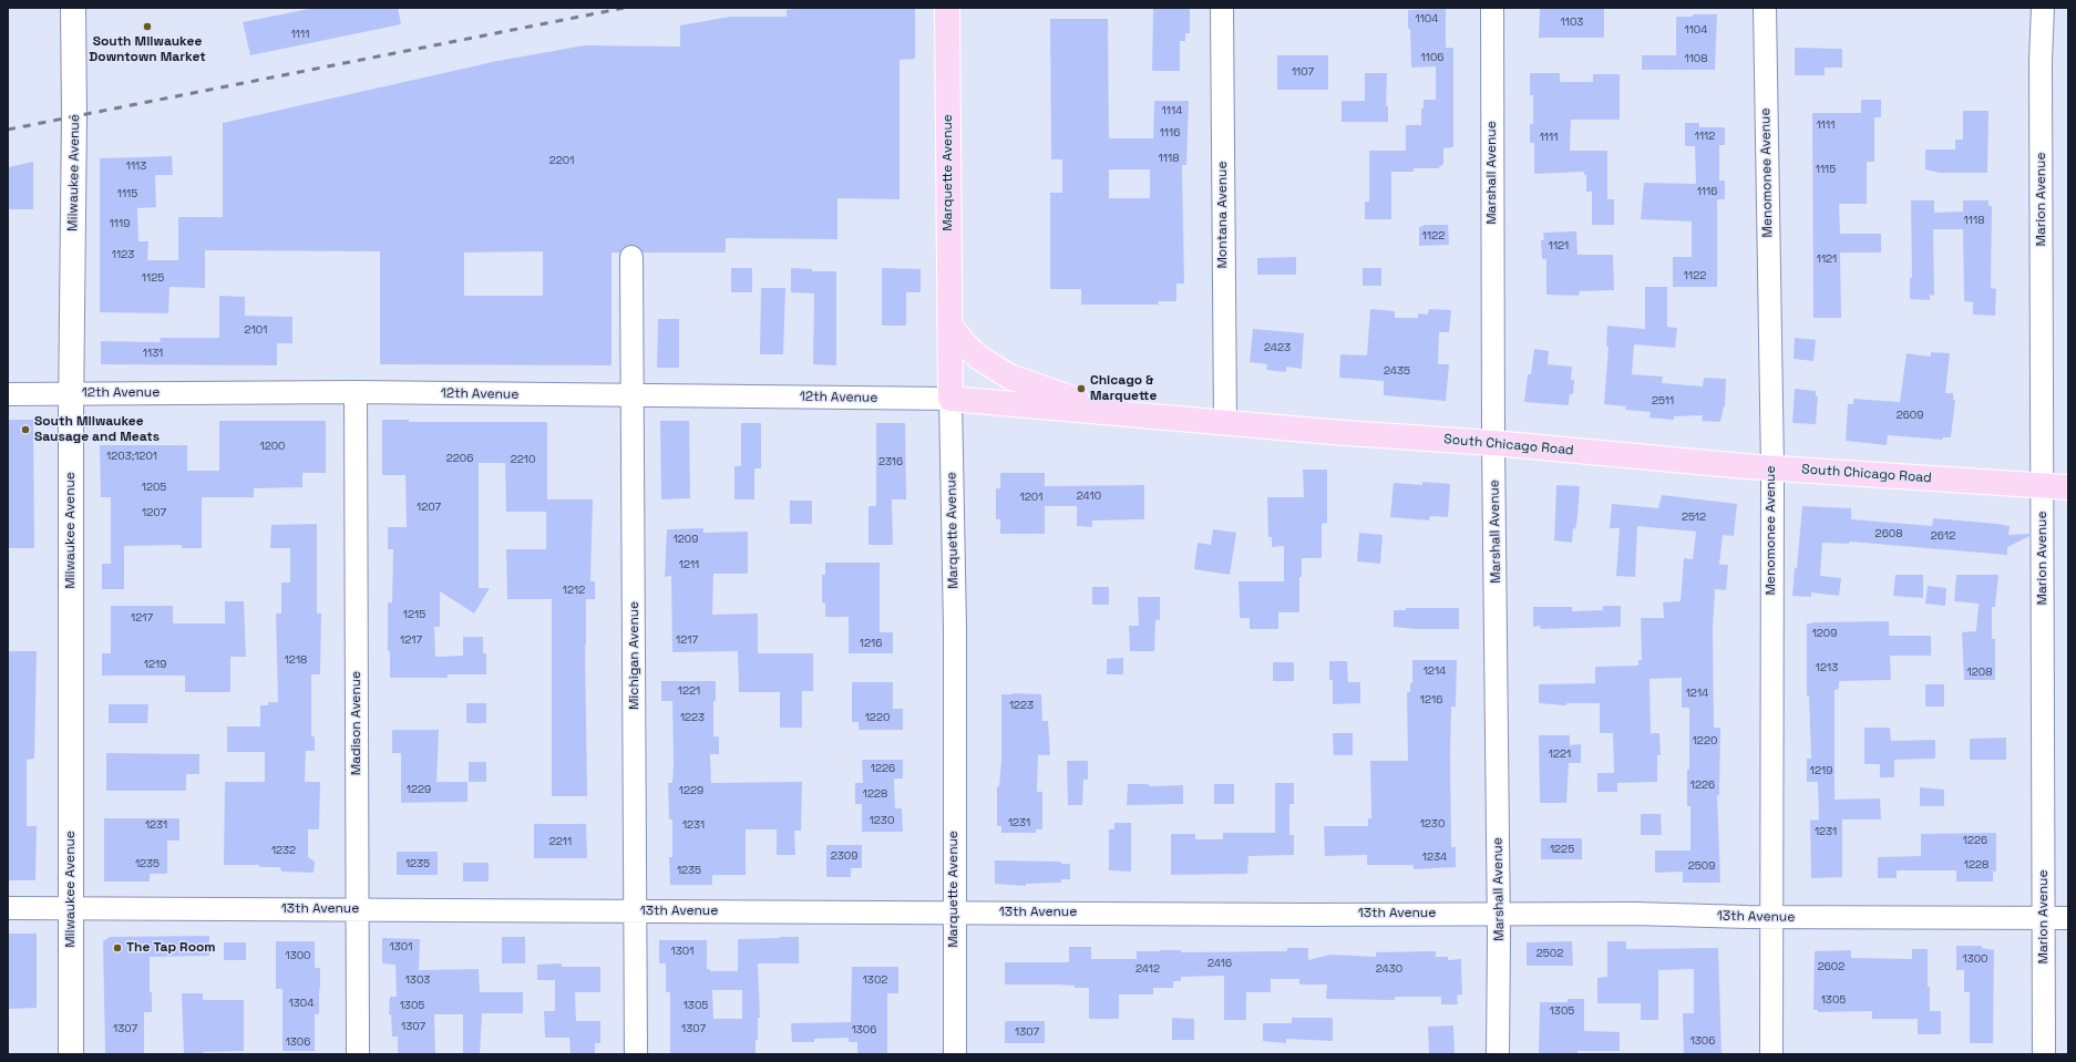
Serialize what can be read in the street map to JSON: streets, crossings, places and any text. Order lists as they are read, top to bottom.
{
  "streets": {
    "main road": ["Marquette Avenue", "South Chicago Road"],
    "street": [
      "Milwaukee Avenue",
      "Marshall Avenue",
      "Menomonee Avenue",
      "Marion Avenue",
      "Montana Avenue",
      "12th Avenue",
      "Michigan Avenue",
      "Madison Avenue",
      "13th Avenue"
    ]
  },
  "crossings": [
    ["Milwaukee Avenue", "12th Avenue"],
    ["Milwaukee Avenue", "13th Avenue"],
    ["Marquette Avenue", "12th Avenue"],
    ["Marquette Avenue", "South Chicago Road"],
    ["Marquette Avenue", "13th Avenue"],
    ["Marshall Avenue", "South Chicago Road"],
    ["Marshall Avenue", "13th Avenue"],
    ["Menomonee Avenue", "South Chicago Road"],
    ["Menomonee Avenue", "13th Avenue"],
    ["Marion Avenue", "South Chicago Road"],
    ["Marion Avenue", "13th Avenue"],
    ["Montana Avenue", "South Chicago Road"],
    ["12th Avenue", "South Chicago Road"],
    ["12th Avenue", "Michigan Avenue"],
    ["12th Avenue", "Madison Avenue"],
    ["Michigan Avenue", "13th Avenue"],
    ["Madison Avenue", "13th Avenue"]
  ],
  "places": [
    "South Milwaukee Downtown Market",
    "Chicago & Marquette",
    "South Milwaukee Sausage and Meats",
    "The Tap Room"
  ],
  "house_numbers": [
    "1104",
    "1103",
    "1104",
    "1111",
    "1106",
    "1108",
    "1107",
    "1114",
    "1111",
    "1116",
    "1112",
    "1111",
    "1118",
    "2201",
    "1113",
    "1115",
    "1116",
    "1115",
    "1118",
    "1119",
    "1122",
    "1121",
    "1123",
    "1121",
    "1122",
    "1125",
    "2101",
    "2423",
    "1131",
    "2435",
    "2511",
    "2609",
    "1200",
    "1203;1201",
    "2206",
    "2210",
    "2316",
    "1205",
    "2410",
    "1201",
    "1207",
    "1207",
    "2512",
    "2608",
    "2612",
    "1209",
    "1211",
    "1212",
    "1215",
    "1217",
    "1209",
    "1217",
    "1217",
    "1216",
    "1218",
    "1219",
    "1213",
    "1214",
    "1208",
    "1221",
    "1214",
    "1216",
    "1223",
    "1223",
    "1220",
    "1220",
    "1221",
    "1226",
    "1219",
    "1226",
    "1229",
    "1229",
    "1228",
    "1230",
    "1231",
    "1230",
    "1231",
    "1231",
    "1231",
    "1226",
    "2211",
    "1225",
    "1232",
    "2309",
    "1234",
    "1235",
    "1235",
    "1228",
    "2509",
    "1235",
    "1301",
    "1301",
    "2502",
    "1300",
    "1300",
    "2416",
    "2602",
    "2412",
    "2430",
    "1303",
    "1302",
    "1305",
    "1304",
    "1305",
    "1305",
    "1305",
    "1307",
    "1307",
    "1307",
    "1306",
    "1307",
    "1306",
    "1306"
  ]
}
